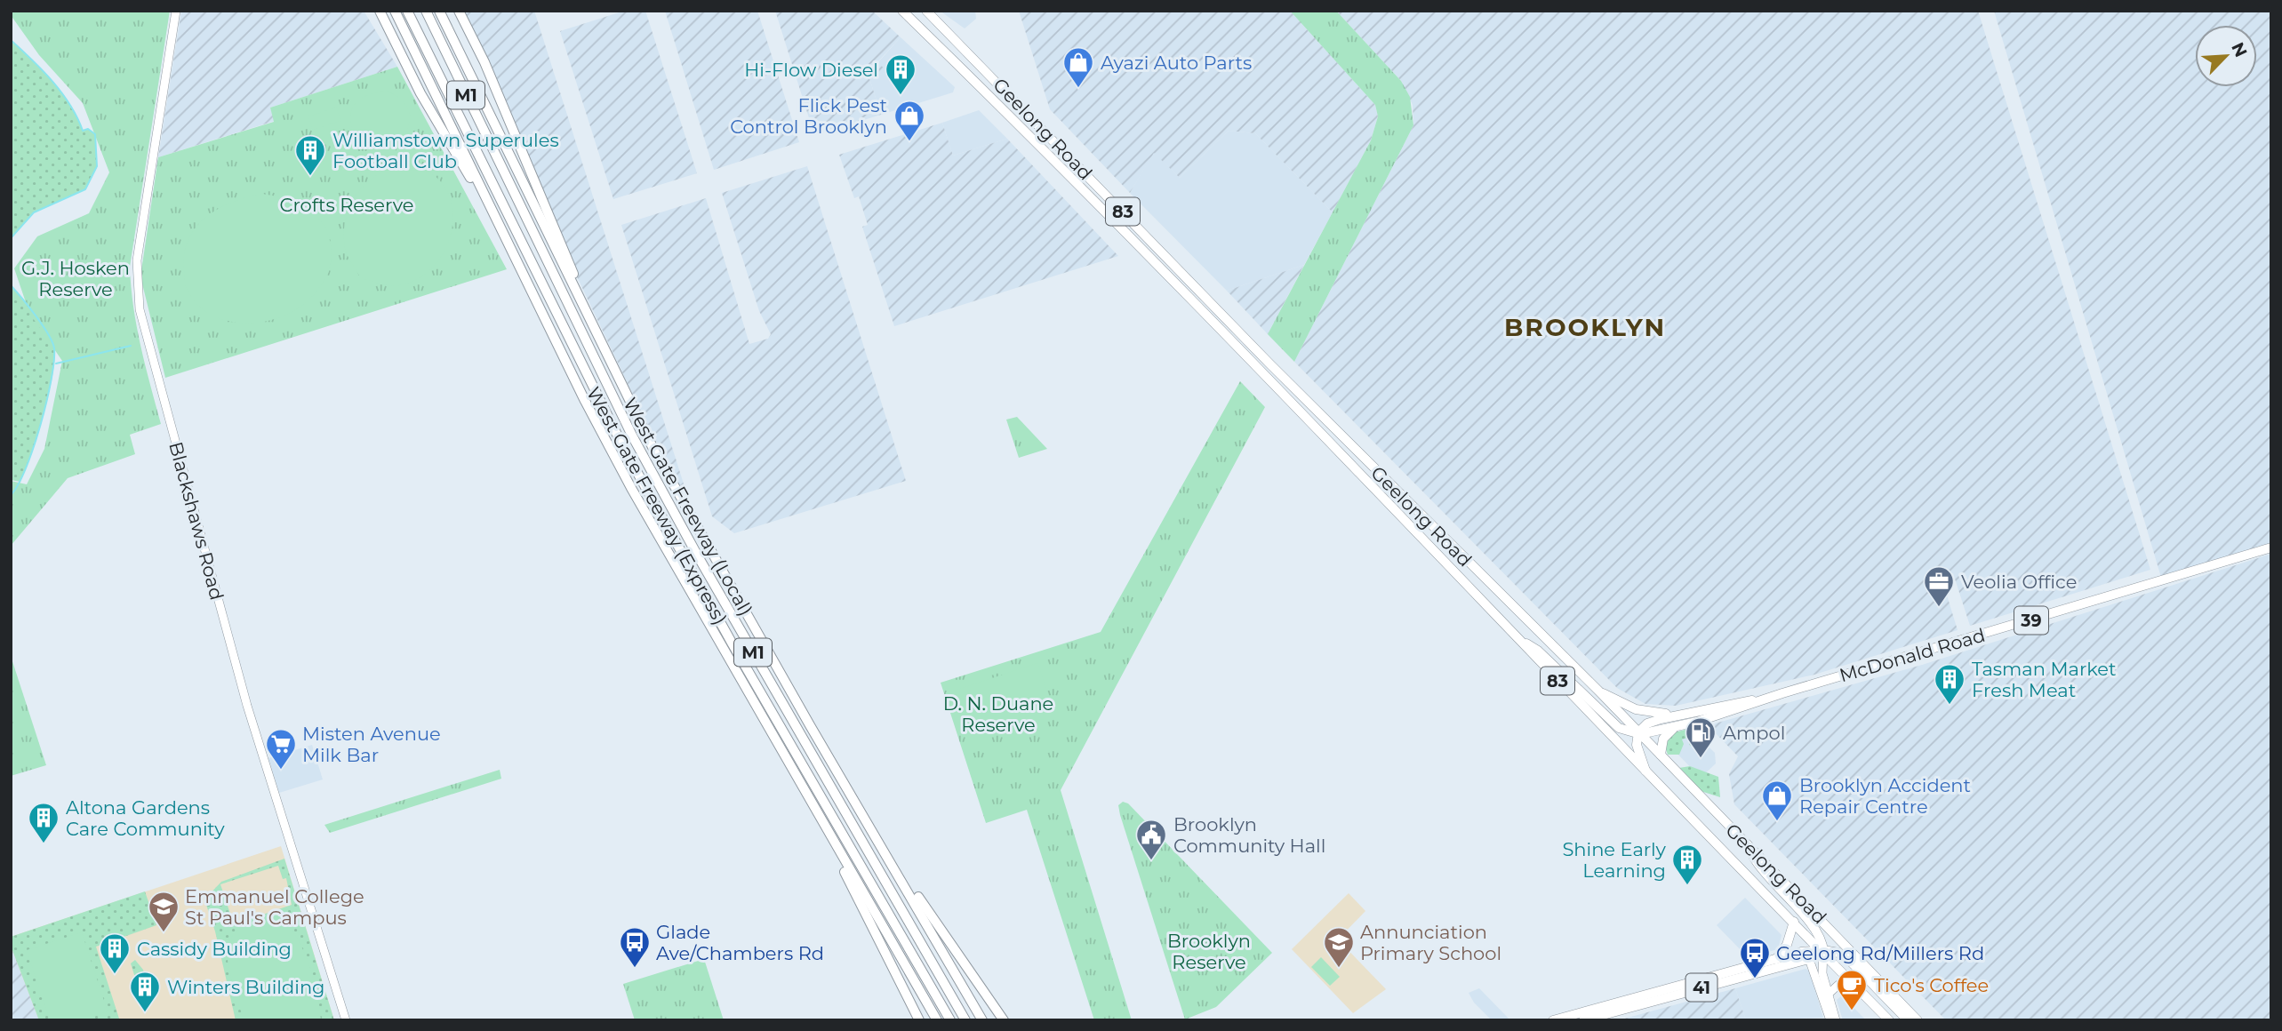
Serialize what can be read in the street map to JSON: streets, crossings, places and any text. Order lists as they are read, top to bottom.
{
  "streets": {
    "highway": ["M1", "West Gate Freeway (Express)", "West Gate Freeway (Local)"],
    "main road": [
      "Geelong Road",
      "83",
      "Blackshaws Road",
      "39",
      "McDonald Road",
      "41"
    ]
  },
  "crossings": [
    ["Geelong Road", "39"],
    ["Geelong Road", "McDonald Road"],
    ["Geelong Road", "41"],
    ["39", "McDonald Road"]
  ],
  "districts": ["BROOKLYN"],
  "parks": [
    "Crofts Reserve",
    "G.J. Hosken Reserve",
    "D. N. Duane Reserve",
    "Brooklyn Reserve"
  ],
  "places": {
    "shop": ["Ayazi Auto Parts", "Flick Pest Control Brooklyn", "Brooklyn Accident Repair Centre"],
    "building": [
      "Hi-Flow Diesel",
      "Williamstown Superules Football Club",
      "Tasman Market Fresh Meat",
      "Altona Gardens Care Community",
      "Shine Early Learning",
      "Cassidy Building",
      "Winters Building"
    ],
    "office": ["Veolia Office"],
    "fuel station": ["Ampol"],
    "supermarket": ["Misten Avenue Milk Bar"],
    "public building": ["Brooklyn Community Hall"],
    "school or university": ["Emmanuel College St Paul's Campus", "Annunciation Primary School"],
    "bus stop": ["Glade Ave/Chambers Rd", "Geelong Rd/Millers Rd"],
    "cafe": ["Tico's Coffee"]
  },
  "north": "top right"
}
